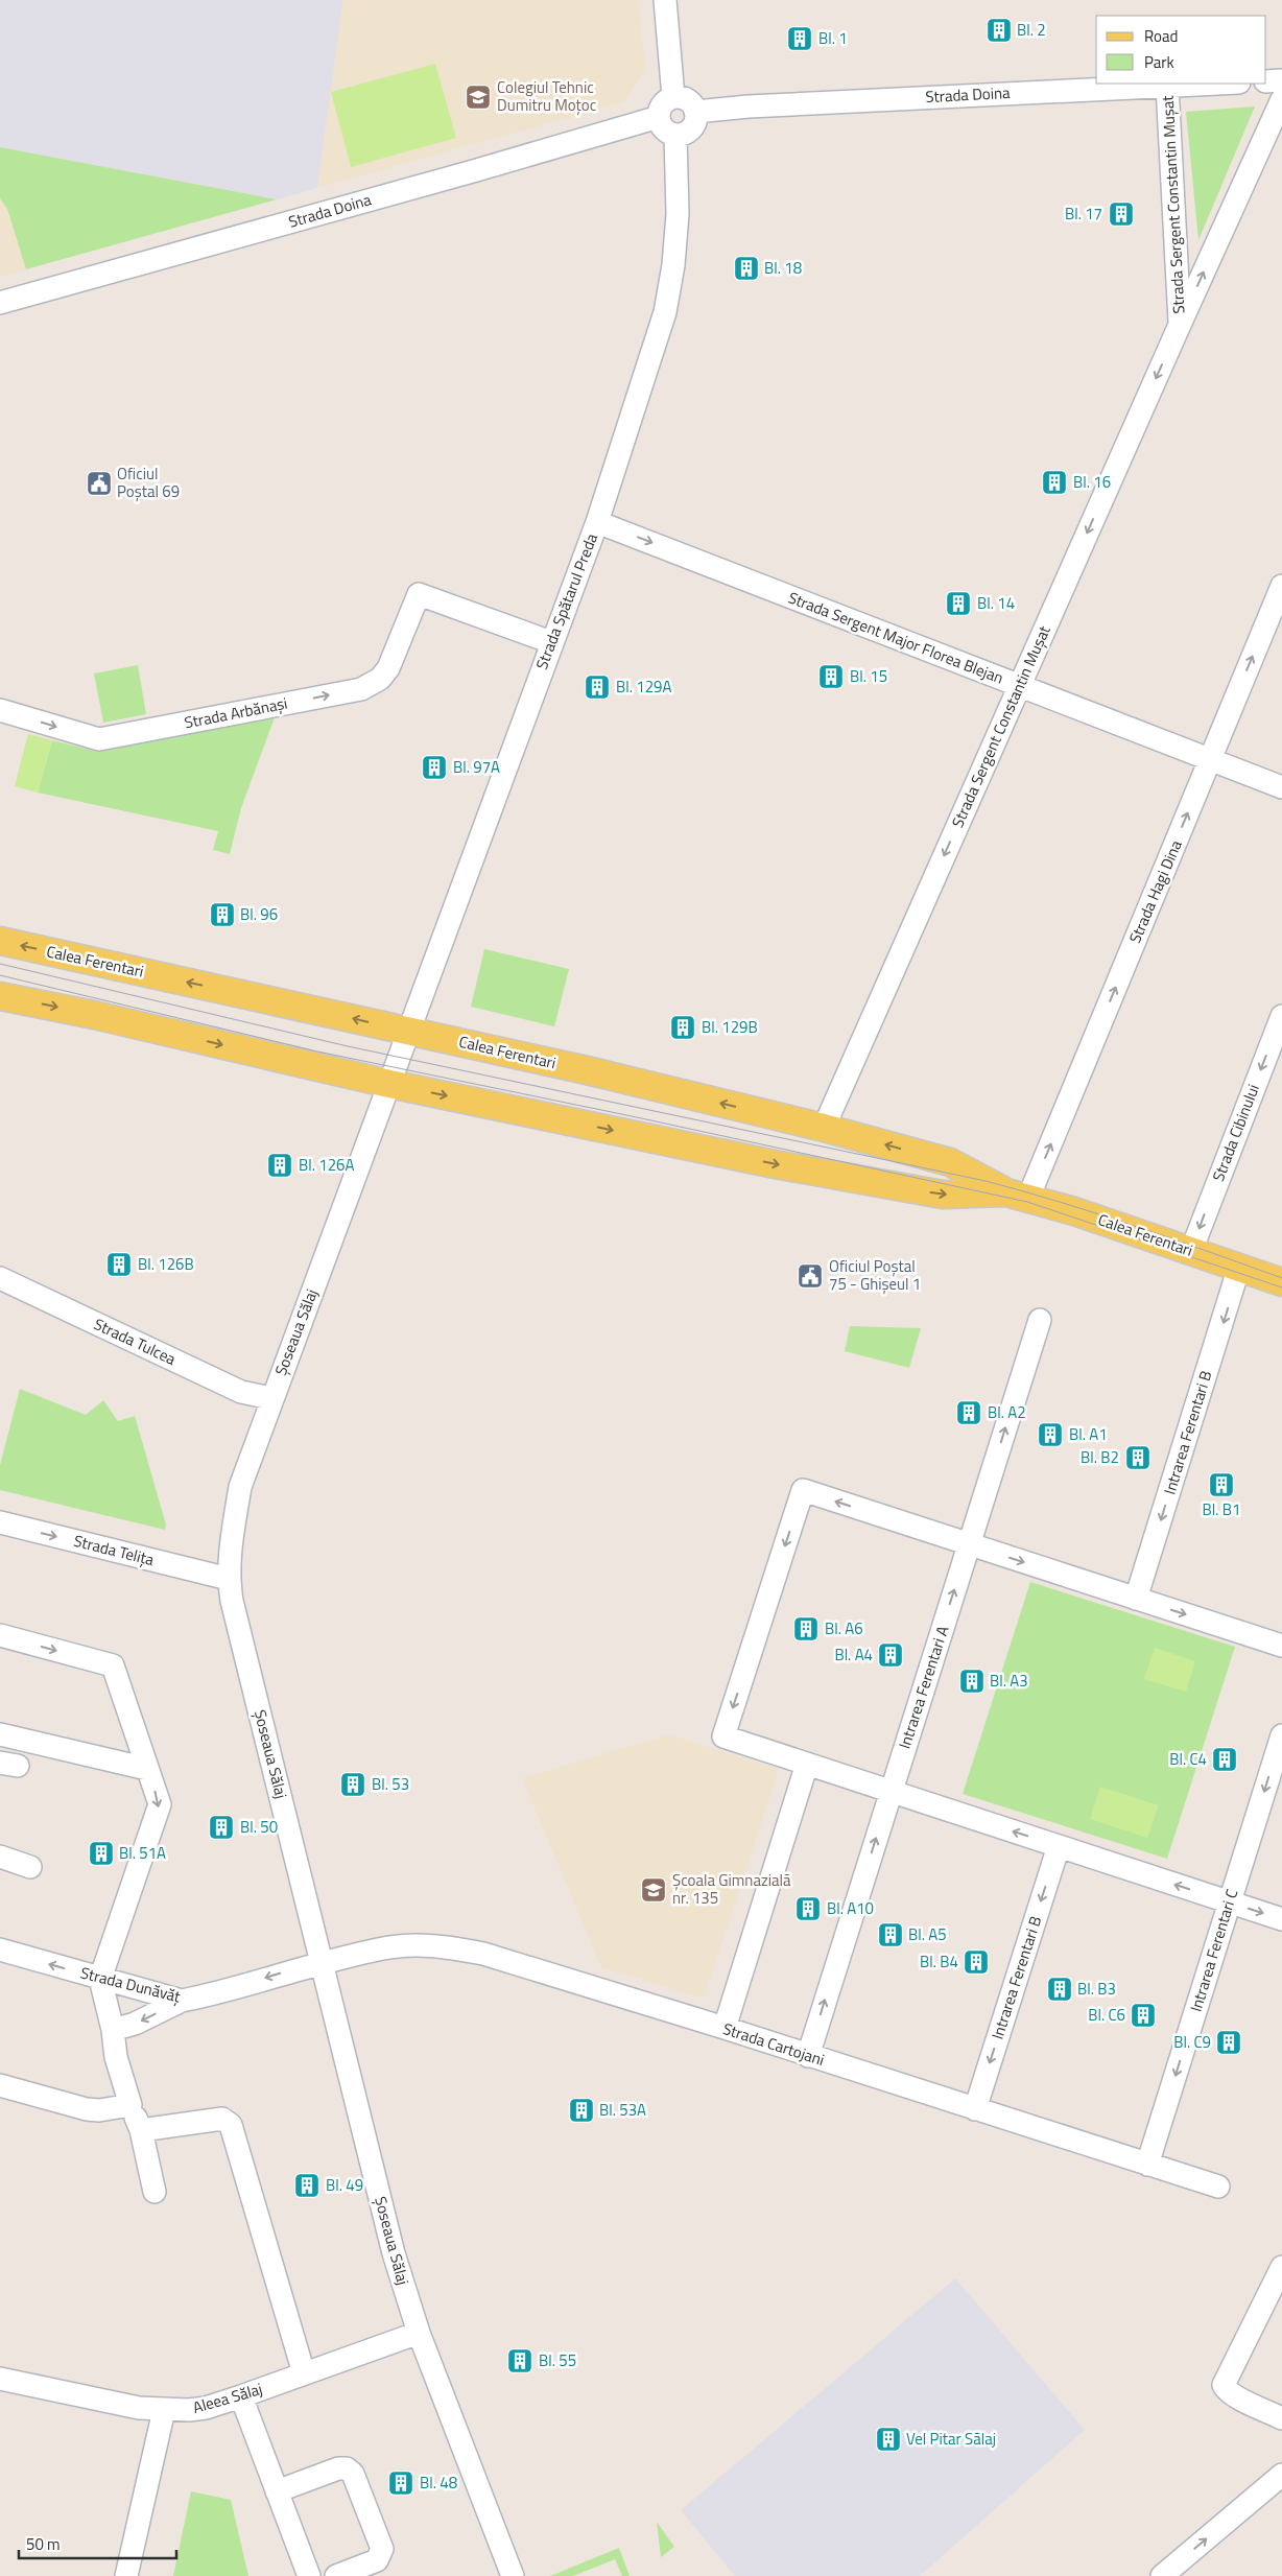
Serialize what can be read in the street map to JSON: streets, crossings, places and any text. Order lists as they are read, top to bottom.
{
  "streets": {
    "main road": ["Calea Ferentari"],
    "street": [
      "Strada Doina",
      "Strada Sergent Constantin Mușat",
      "Strada Spătarul Preda",
      "Strada Sergent Major Florea Blejan",
      "Strada Arbănași",
      "Strada Hagi Dina",
      "Strada Cibinului",
      "Șoseaua Sălaj",
      "Strada Tulcea",
      "Intrarea Ferentari B",
      "Strada Telița",
      "Intrarea Ferentari A",
      "Intrarea Ferentari C",
      "Strada Dunăvăț",
      "Strada Cartojani",
      "Aleea Sălaj"
    ]
  },
  "crossings": [
    ["Strada Doina", "Strada Sergent Constantin Mușat"],
    ["Strada Doina", "Strada Spătarul Preda"],
    ["Strada Sergent Constantin Mușat", "Strada Sergent Major Florea Blejan"],
    ["Strada Sergent Constantin Mușat", "Calea Ferentari"],
    ["Strada Spătarul Preda", "Strada Sergent Major Florea Blejan"],
    ["Strada Spătarul Preda", "Strada Arbănași"],
    ["Strada Spătarul Preda", "Calea Ferentari"],
    ["Strada Spătarul Preda", "Șoseaua Sălaj"],
    ["Strada Sergent Major Florea Blejan", "Strada Hagi Dina"],
    ["Strada Hagi Dina", "Calea Ferentari"],
    ["Calea Ferentari", "Strada Cibinului"],
    ["Calea Ferentari", "Șoseaua Sălaj"],
    ["Calea Ferentari", "Intrarea Ferentari B"],
    ["Șoseaua Sălaj", "Strada Tulcea"],
    ["Șoseaua Sălaj", "Strada Telița"],
    ["Șoseaua Sălaj", "Strada Dunăvăț"],
    ["Șoseaua Sălaj", "Strada Cartojani"],
    ["Șoseaua Sălaj", "Aleea Sălaj"],
    ["Intrarea Ferentari B", "Strada Cartojani"],
    ["Intrarea Ferentari A", "Strada Cartojani"],
    ["Intrarea Ferentari C", "Strada Cartojani"],
    ["Strada Dunăvăț", "Strada Cartojani"]
  ],
  "one_way": [
    "Strada Sergent Major Florea Blejan",
    "Strada Arbănași",
    "Strada Hagi Dina",
    "Strada Cibinului",
    "Intrarea Ferentari B",
    "Strada Telița",
    "Intrarea Ferentari C",
    "Strada Dunăvăț"
  ],
  "places": {
    "building": [
      "Bl. 2",
      "Bl. 1",
      "Bl. 17",
      "Bl. 18",
      "Bl. 16",
      "Bl. 14",
      "Bl. 15",
      "Bl. 129A",
      "Bl. 97A",
      "Bl. 96",
      "Bl. 129B",
      "Bl. 126A",
      "Bl. 126B",
      "Bl. A2",
      "Bl. A1",
      "Bl. B2",
      "Bl. B1",
      "Bl. A6",
      "Bl. A4",
      "Bl. A3",
      "Bl. C4",
      "Bl. 53",
      "Bl. 50",
      "Bl. 51A",
      "Bl. A10",
      "Bl. A5",
      "Bl. B4",
      "Bl. B3",
      "Bl. C6",
      "Bl. C9",
      "Bl. 53A",
      "Bl. 49",
      "Bl. 55",
      "Vel Pitar Sălaj",
      "Bl. 48"
    ],
    "school or university": ["Colegiul Tehnic Dumitru Moțoc", "Școala Gimnazială nr. 135"],
    "public building": ["Oficiul Poștal 69", "Oficiul Poștal 75 - Ghișeul 1"]
  },
  "legend": ["Road", "Park"],
  "scale_bar": "50 m"
}
